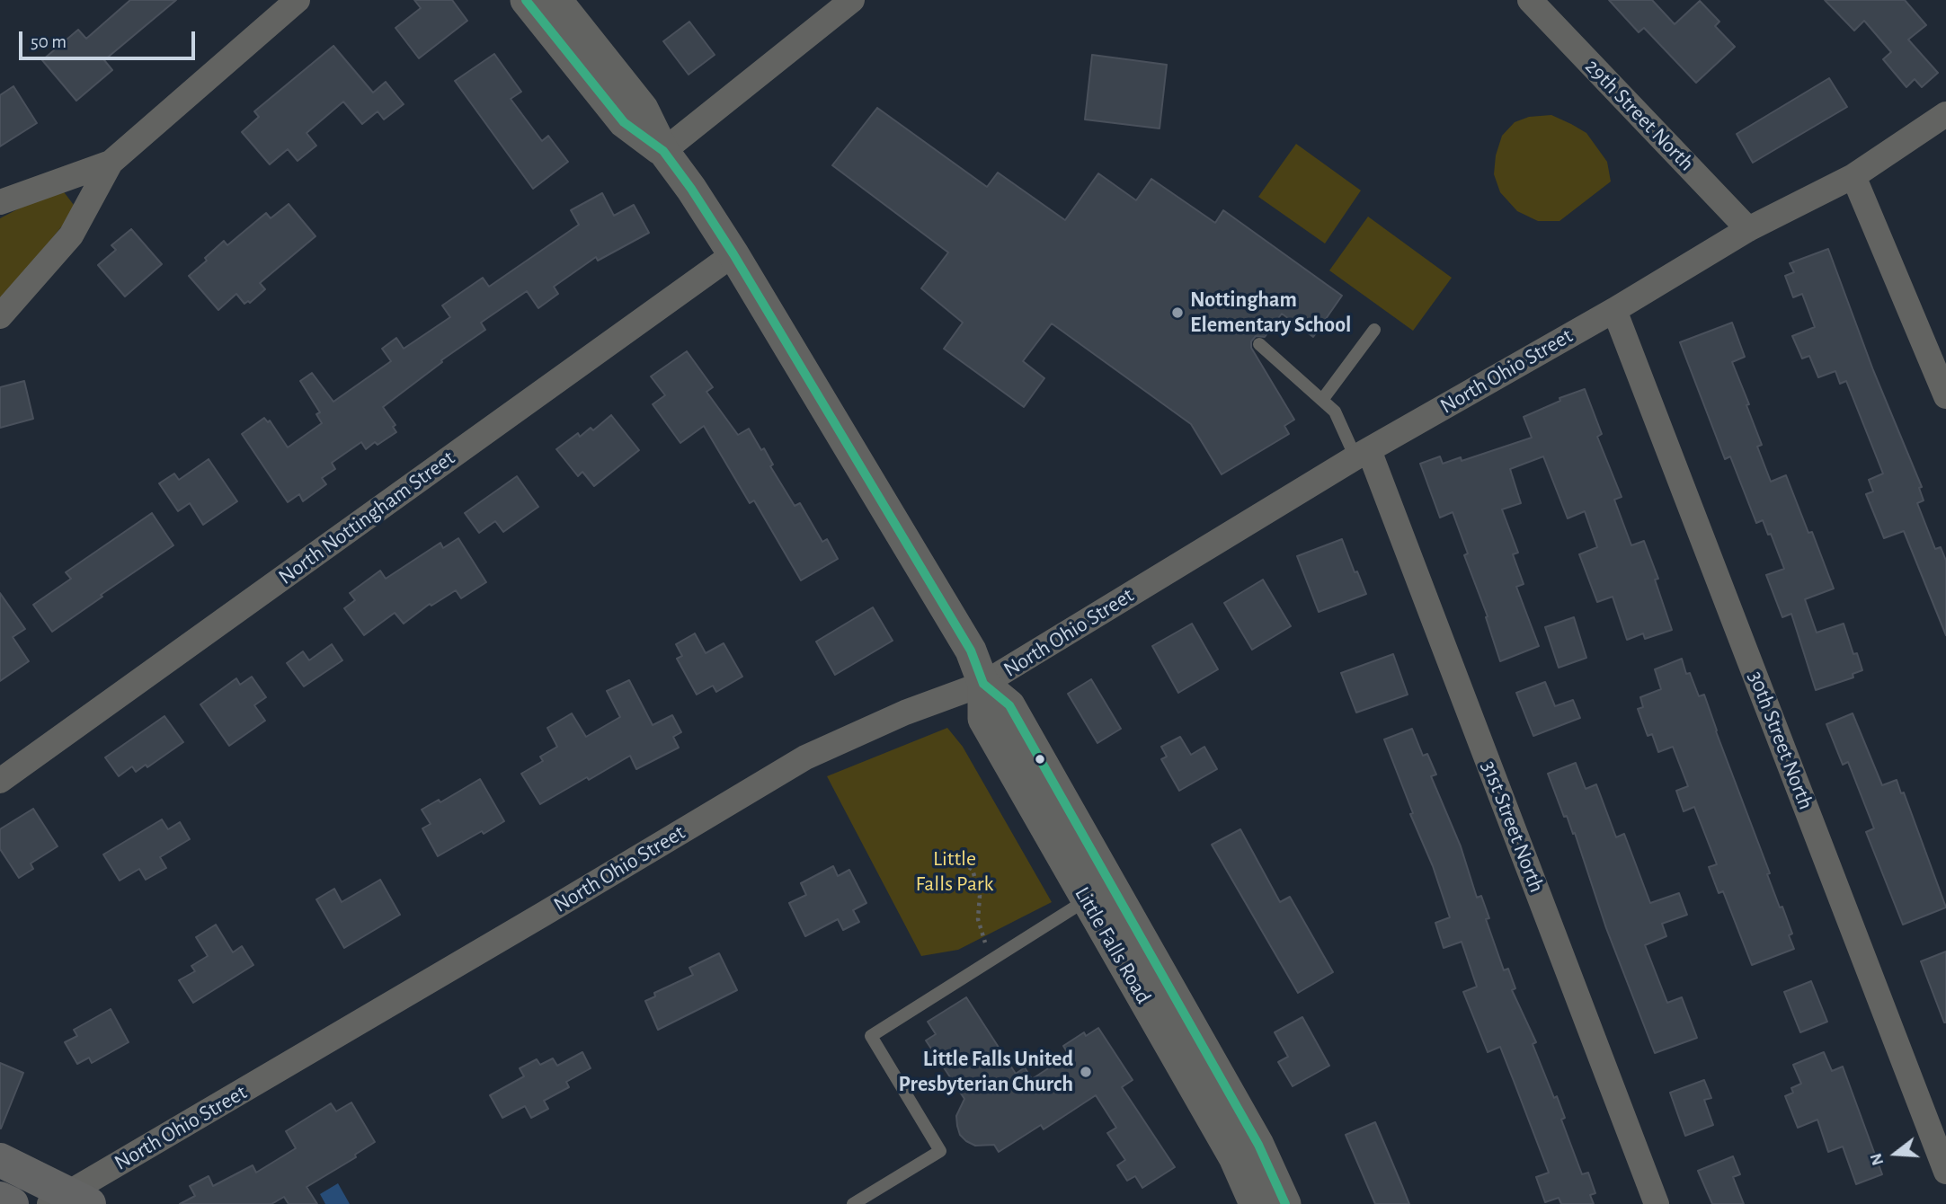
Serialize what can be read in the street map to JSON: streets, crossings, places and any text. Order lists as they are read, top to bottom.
{
  "streets": {
    "street": [
      "29th Street North",
      "North Ohio Street",
      "North Nottingham Street",
      "30th Street North",
      "31st Street North",
      "Little Falls Road"
    ]
  },
  "crossings": [
    ["29th Street North", "North Ohio Street"],
    ["North Ohio Street", "30th Street North"],
    ["North Ohio Street", "31st Street North"],
    ["North Ohio Street", "Little Falls Road"],
    ["North Nottingham Street", "Little Falls Road"]
  ],
  "parks": ["Little Falls Park"],
  "places": ["Nottingham Elementary School", "Little Falls United Presbyterian Church"],
  "scale_bar": "50 m",
  "north": "left"
}
